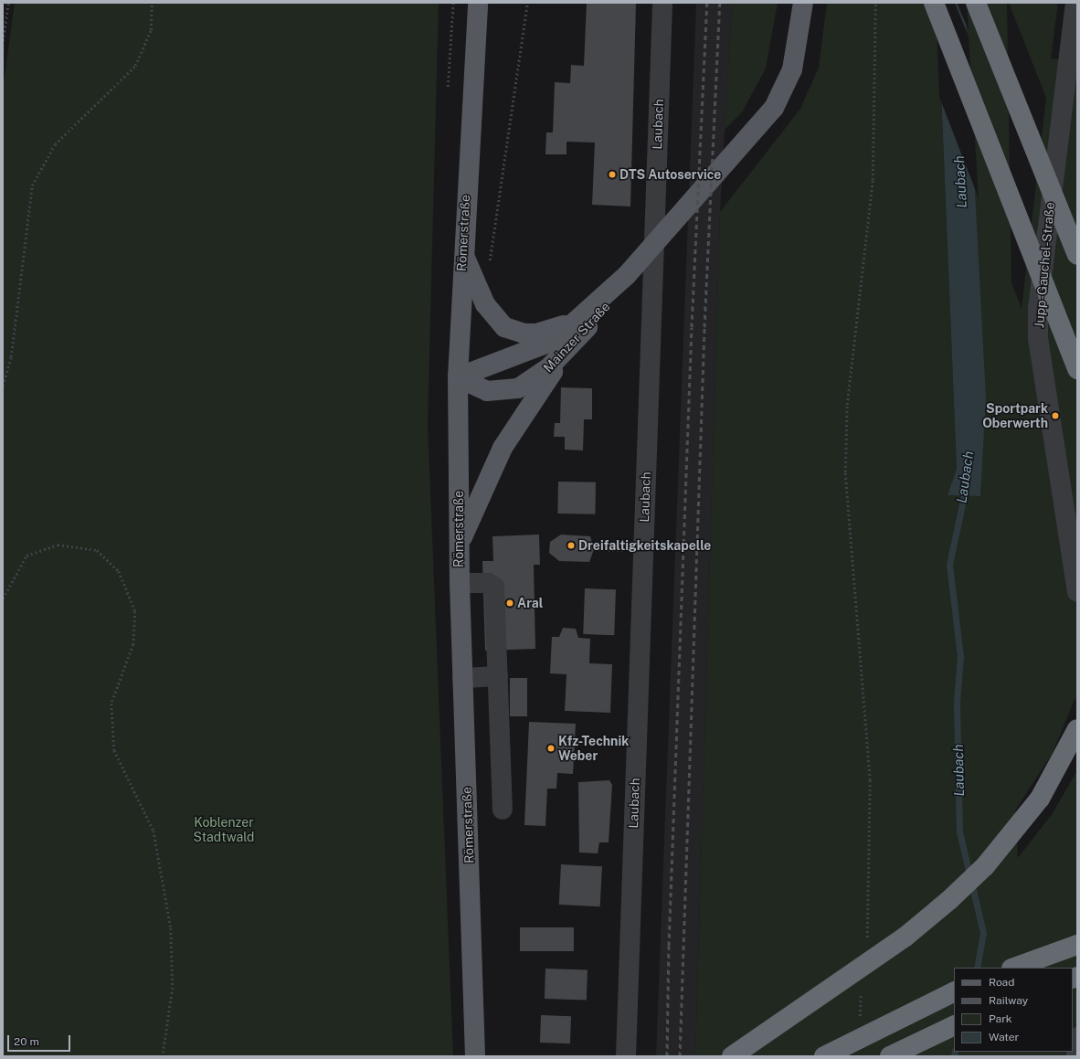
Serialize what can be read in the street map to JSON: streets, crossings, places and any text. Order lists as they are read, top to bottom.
{
  "streets": {
    "main road": ["Römerstraße", "Mainzer Straße"],
    "street": ["Laubach", "Jupp-Gauchel-Straße"]
  },
  "crossings": [
    ["Römerstraße", "Mainzer Straße"]
  ],
  "water": ["Laubach"],
  "parks": ["Koblenzer Stadtwald"],
  "places": [
    "DTS Autoservice",
    "Sportpark Oberwerth",
    "Dreifaltigkeitskapelle",
    "Aral",
    "Kfz-Technik Weber"
  ],
  "legend": [
    "Road",
    "Railway",
    "Park",
    "Water"
  ],
  "scale_bar": "20 m"
}
